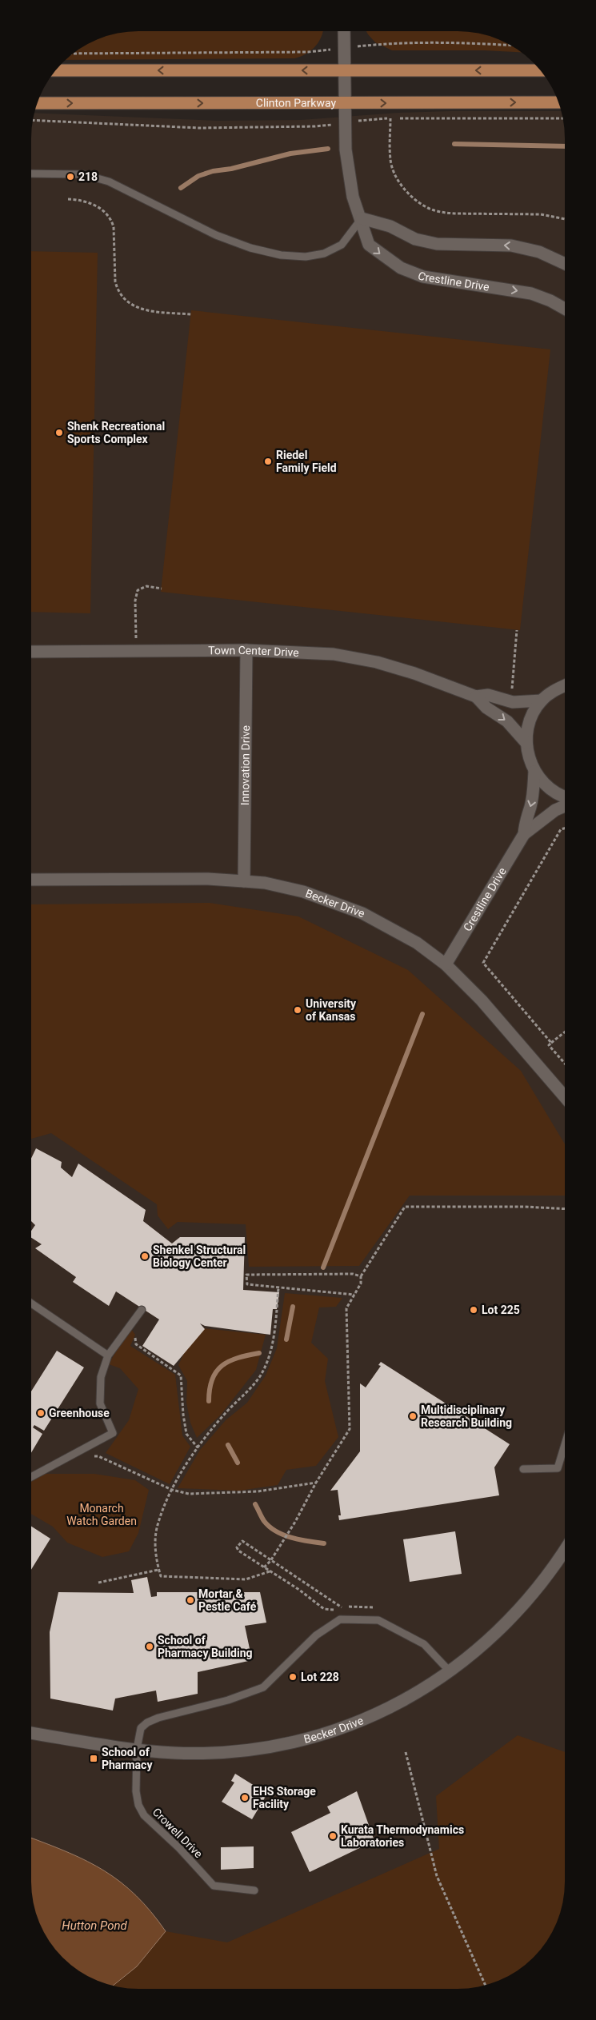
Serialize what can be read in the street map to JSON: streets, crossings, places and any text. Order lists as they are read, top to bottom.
{
  "streets": {
    "main road": ["Clinton Parkway"],
    "street": [
      "Crestline Drive",
      "Town Center Drive",
      "Innovation Drive",
      "Becker Drive"
    ],
    "lane": ["Crowell Drive"]
  },
  "crossings": [
    ["Clinton Parkway", "Crestline Drive"],
    ["Crestline Drive", "Becker Drive"],
    ["Town Center Drive", "Innovation Drive"],
    ["Innovation Drive", "Becker Drive"],
    ["Becker Drive", "Crowell Drive"]
  ],
  "one_way": ["Crestline Drive"],
  "water": ["Hutton Pond"],
  "parks": ["Monarch Watch Garden"],
  "places": {
    "other": [
      "218",
      "Shenk Recreational Sports Complex",
      "Riedel Family Field",
      "University of Kansas",
      "Shenkel Structural Biology Center",
      "Lot 225",
      "Greenhouse",
      "Multidisciplinary Research Building",
      "Mortar & Pestle Café",
      "School of Pharmacy Building",
      "Lot 228",
      "EHS Storage Facility",
      "Kurata Thermodynamics Laboratories"
    ],
    "transit": ["School of Pharmacy"]
  }
}
